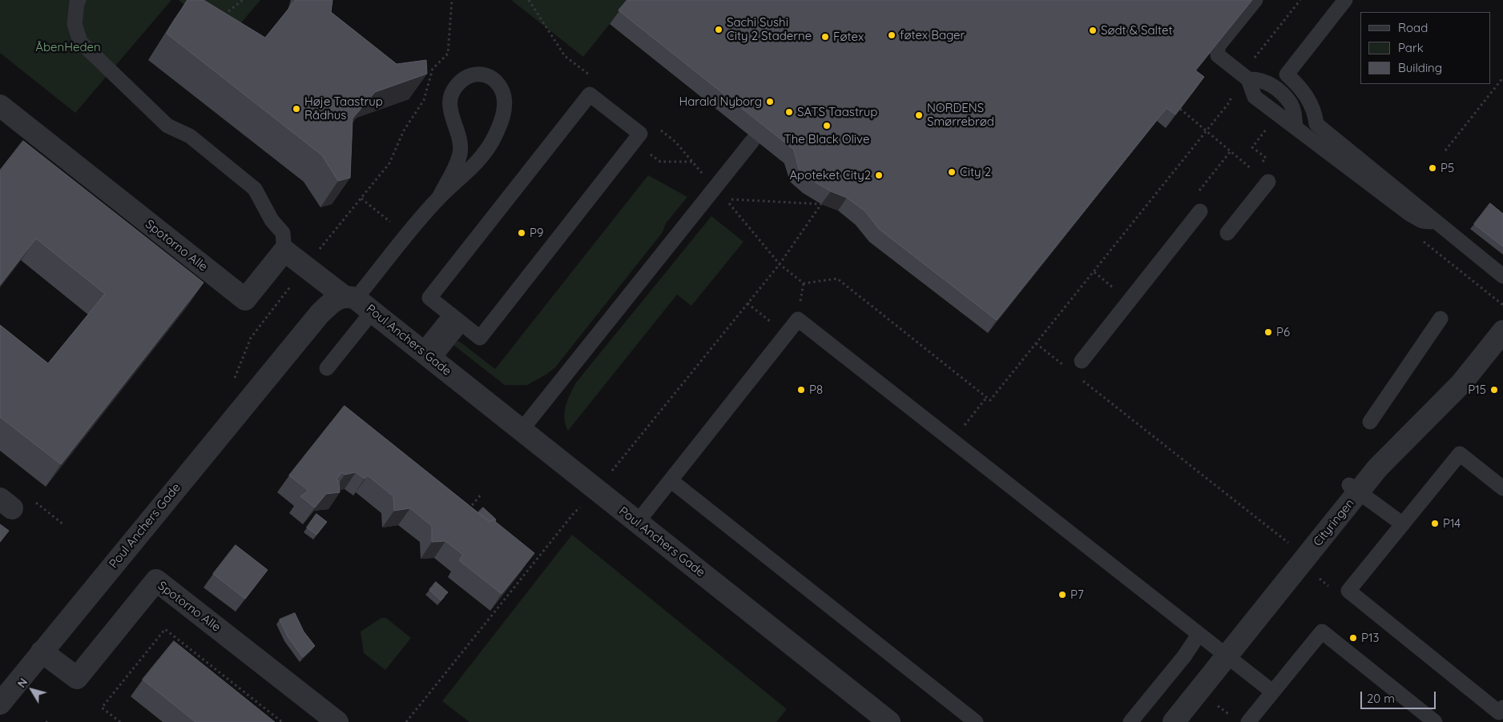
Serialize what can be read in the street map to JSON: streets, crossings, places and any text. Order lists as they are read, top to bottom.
{
  "streets": {
    "street": ["Spotorno Alle", "Poul Anchers Gade", "Cityringen"]
  },
  "crossings": [
    ["Spotorno Alle", "Poul Anchers Gade"]
  ],
  "parks": ["ÅbenHeden"],
  "places": [
    "Sachi Sushi City 2 Staderne",
    "Sødt & Saltet",
    "føtex Bager",
    "Føtex",
    "Harald Nyborg",
    "Høje Taastrup Rådhus",
    "SATS Taastrup",
    "NORDENS Smørrebrød",
    "The Black Olive",
    "P5",
    "City 2",
    "Apoteket City2",
    "P9",
    "P6",
    "P8",
    "P15",
    "P14",
    "P7",
    "P13"
  ],
  "legend": ["Road", "Park", "Building"],
  "scale_bar": "20 m",
  "north": "top left"
}
